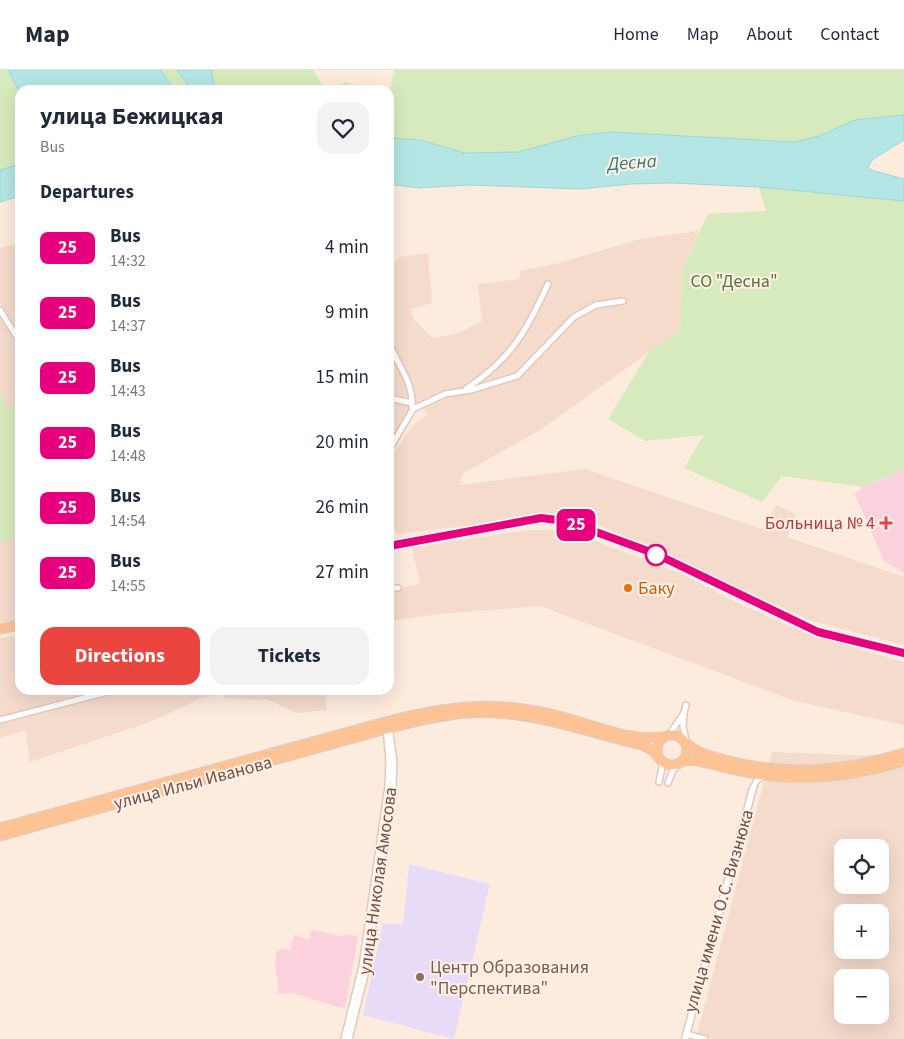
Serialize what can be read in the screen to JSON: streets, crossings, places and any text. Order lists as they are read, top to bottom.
{
  "streets": {
    "main road": ["улица Ильи Иванова"],
    "street": ["улица Николая Амосова", "улица имени О.С. Визнюка"]
  },
  "crossings": [
    ["улица Ильи Иванова", "улица Николая Амосова"]
  ],
  "water": ["Десна"],
  "parks": ["СО \"Десна\""],
  "places": {
    "health": ["Больница № 4"],
    "other": ["Баку", "Центр Образования \"Перспектива\""]
  },
  "lines": ["bus line 25"],
  "page": {
    "header": "Map",
    "nav": [
      "Home",
      "Map",
      "About",
      "Contact"
    ],
    "on_map": "25",
    "heading": [
      ["улица Бежицкая", "Bus"],
      "Departures"
    ],
    "list": [
      {
        "mark": "25",
        "name": "Bus",
        "note": "14:32",
        "value": "4 min"
      },
      {
        "mark": "25",
        "name": "Bus",
        "note": "14:37",
        "value": "9 min"
      },
      {
        "mark": "25",
        "name": "Bus",
        "note": "14:43",
        "value": "15 min"
      },
      {
        "mark": "25",
        "name": "Bus",
        "note": "14:48",
        "value": "20 min"
      },
      {
        "mark": "25",
        "name": "Bus",
        "note": "14:54",
        "value": "26 min"
      },
      {
        "mark": "25",
        "name": "Bus",
        "note": "14:55",
        "value": "27 min"
      }
    ],
    "buttons": ["Directions", "Tickets"],
    "map_buttons": ["+", "−"]
  }
}
